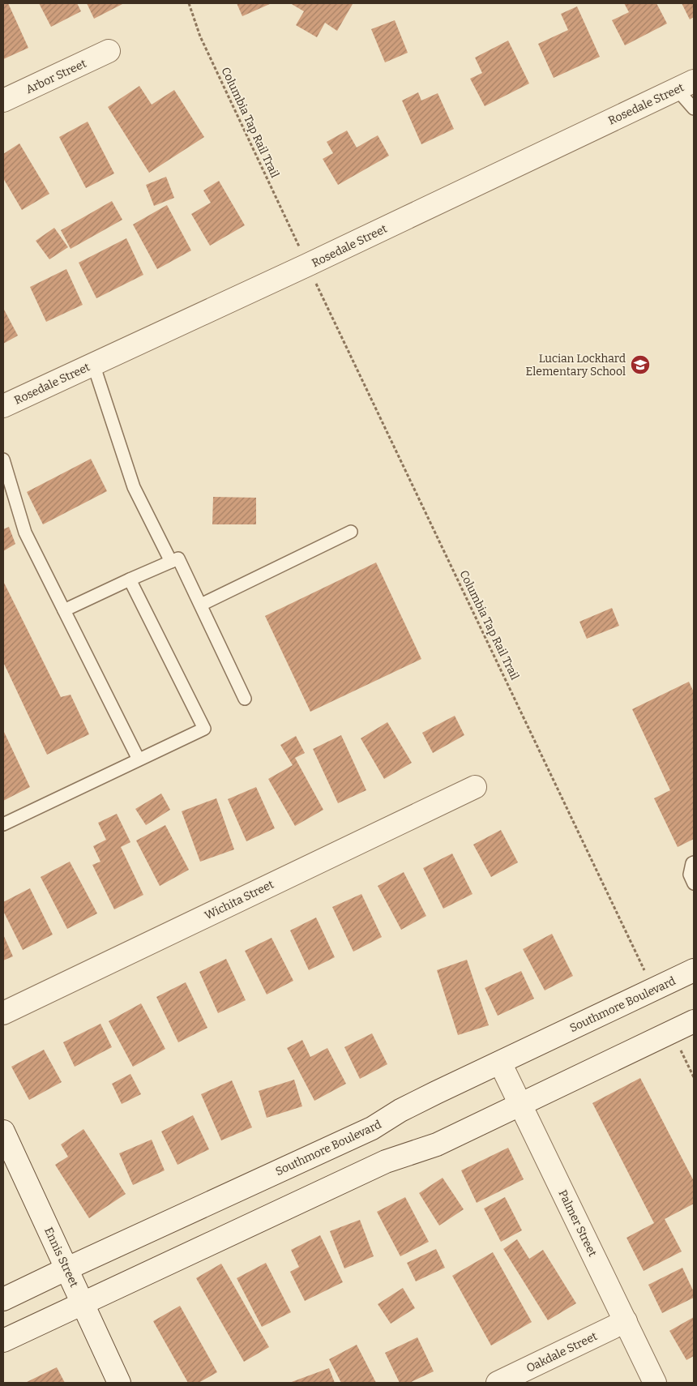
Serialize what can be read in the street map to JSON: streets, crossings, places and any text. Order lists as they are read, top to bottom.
{
  "streets": {
    "street": [
      "Arbor Street",
      "Rosedale Street",
      "Wichita Street",
      "Southmore Boulevard",
      "Palmer Street",
      "Ennis Street",
      "Oakdale Street"
    ],
    "path": ["Columbia Tap Rail Trail"]
  },
  "crossings": [
    ["Southmore Boulevard", "Palmer Street"],
    ["Southmore Boulevard", "Ennis Street"],
    ["Palmer Street", "Oakdale Street"]
  ],
  "places": {
    "school or university": ["Lucian Lockhard Elementary School"]
  }
}
